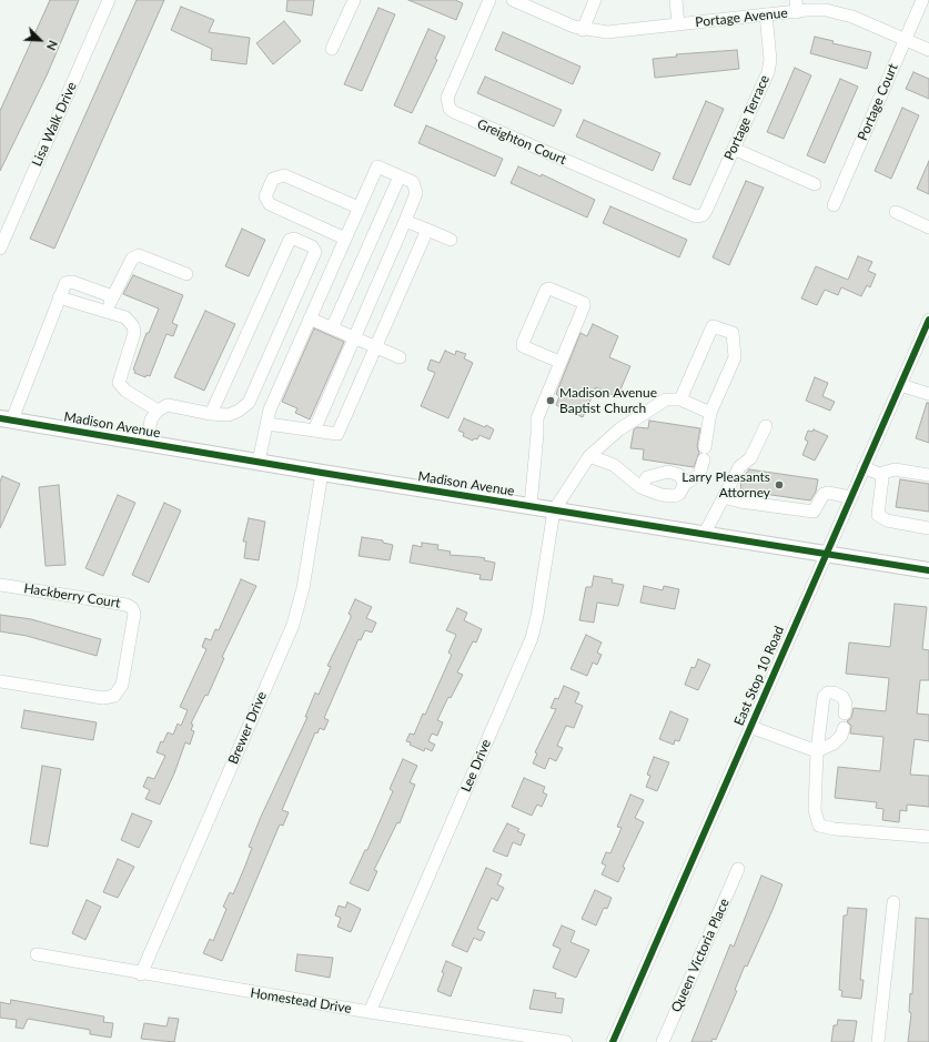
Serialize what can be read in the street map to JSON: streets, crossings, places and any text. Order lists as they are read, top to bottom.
{
  "streets": {
    "main road": ["Madison Avenue"],
    "street": [
      "Portage Avenue",
      "Portage Court",
      "Portage Terrace",
      "Lisa Walk Drive",
      "Greighton Court",
      "Hackberry Court",
      "East Stop 10 Road",
      "Brewer Drive",
      "Lee Drive",
      "Queen Victoria Place",
      "Homestead Drive"
    ]
  },
  "crossings": [
    ["Portage Avenue", "Portage Court"],
    ["Portage Avenue", "Portage Terrace"],
    ["Portage Terrace", "Greighton Court"],
    ["Madison Avenue", "East Stop 10 Road"],
    ["Madison Avenue", "Brewer Drive"],
    ["Madison Avenue", "Lee Drive"],
    ["Brewer Drive", "Homestead Drive"],
    ["Lee Drive", "Homestead Drive"]
  ],
  "places": ["Madison Avenue Baptist Church", "Larry Pleasants Attorney"],
  "north": "bottom right"
}
